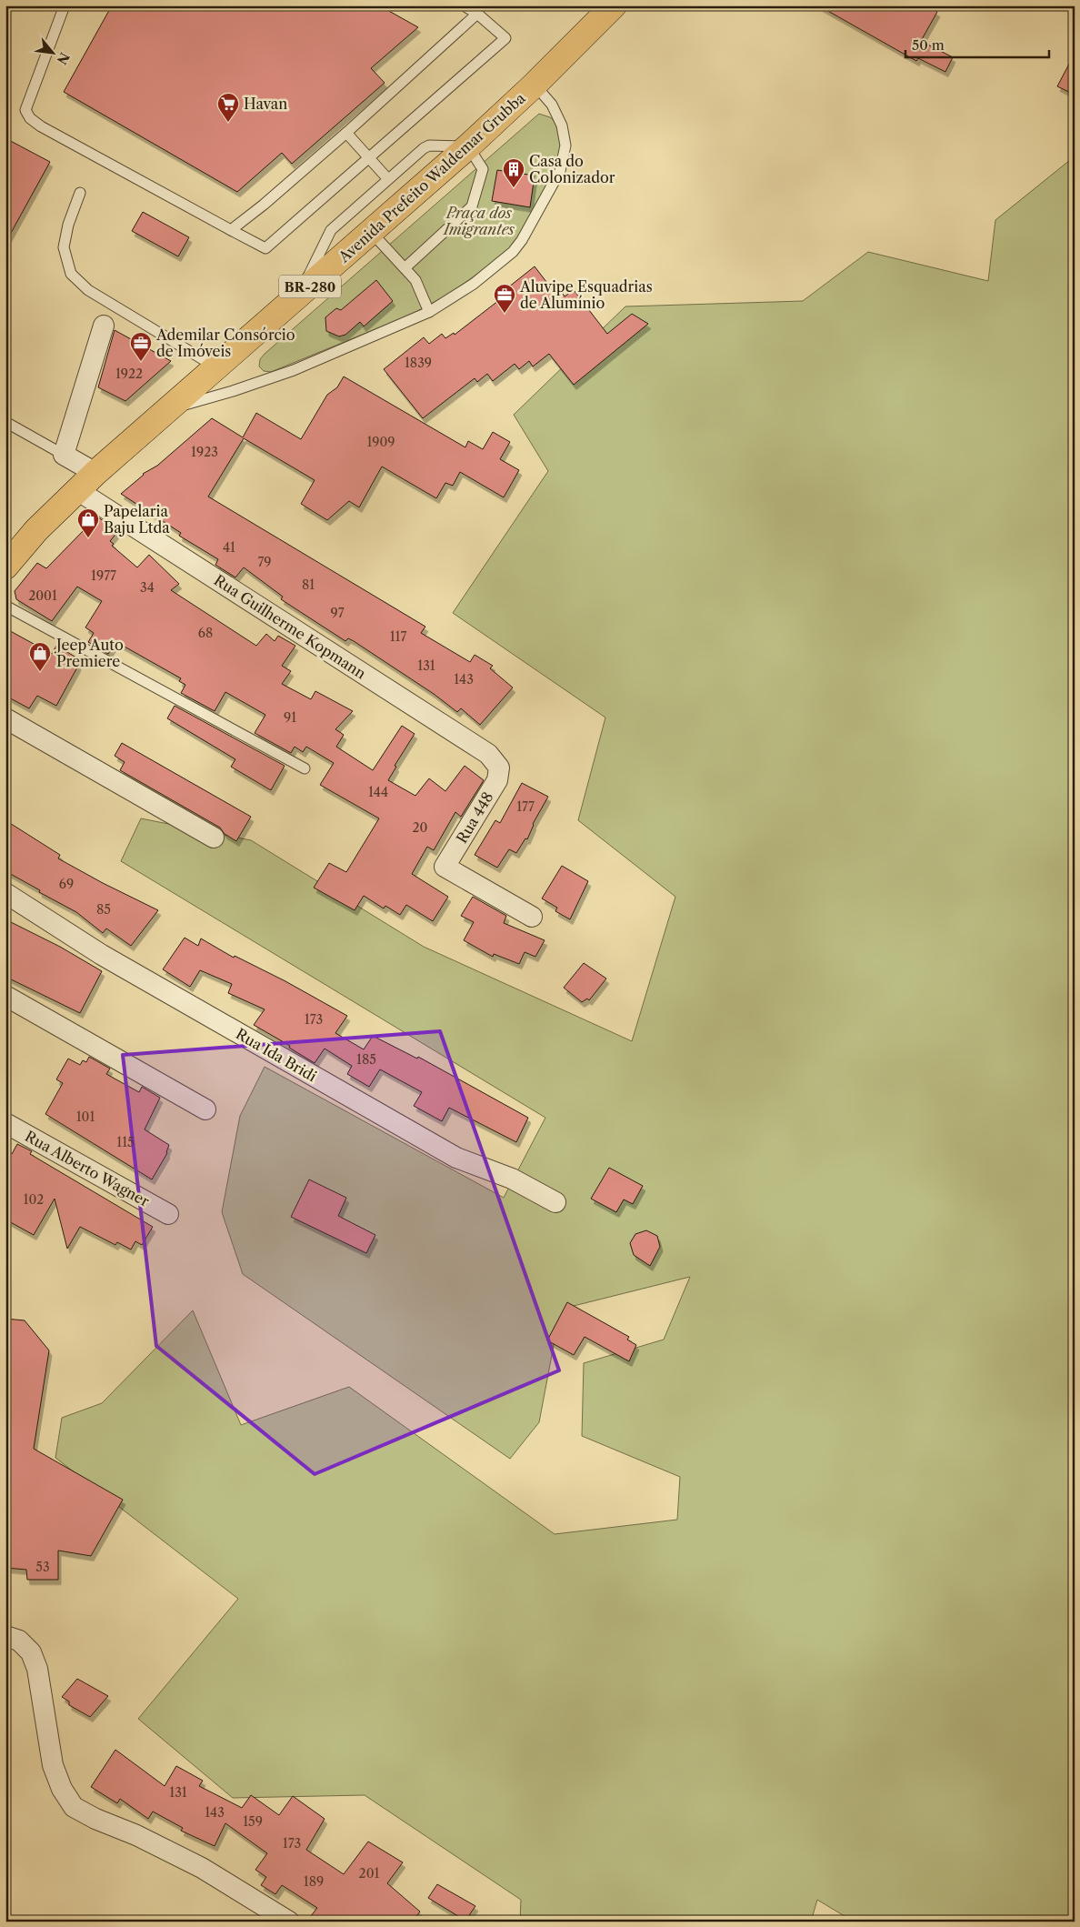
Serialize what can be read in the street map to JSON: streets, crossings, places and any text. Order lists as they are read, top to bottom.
{
  "streets": {
    "highway": ["Avenida Prefeito Waldemar Grubba", "BR-280"],
    "street": [
      "Rua Guilherme Kopmann",
      "Rua 448",
      "Rua Ida Bridi",
      "Rua Alberto Wagner"
    ]
  },
  "crossings": [
    ["Avenida Prefeito Waldemar Grubba", "Rua Guilherme Kopmann"],
    ["Rua Guilherme Kopmann", "Rua 448"]
  ],
  "parks": ["Praça dos Imigrantes"],
  "places": {
    "supermarket": ["Havan"],
    "building": ["Casa do Colonizador"],
    "office": ["Aluvipe Esquadrias de Alumínio", "Ademilar Consórcio de Imóveis"],
    "shop": ["Papelaria Baju Ltda", "Jeep Auto Premiere"]
  },
  "house_numbers": [
    "1839",
    "1922",
    "1909",
    "1923",
    "41",
    "79",
    "1977",
    "81",
    "34",
    "2001",
    "97",
    "68",
    "117",
    "131",
    "143",
    "91",
    "144",
    "177",
    "20",
    "69",
    "85",
    "173",
    "185",
    "101",
    "115",
    "102",
    "53",
    "131",
    "143",
    "159",
    "173",
    "201",
    "189"
  ],
  "scale_bar": "50 m",
  "north": "bottom right"
}
